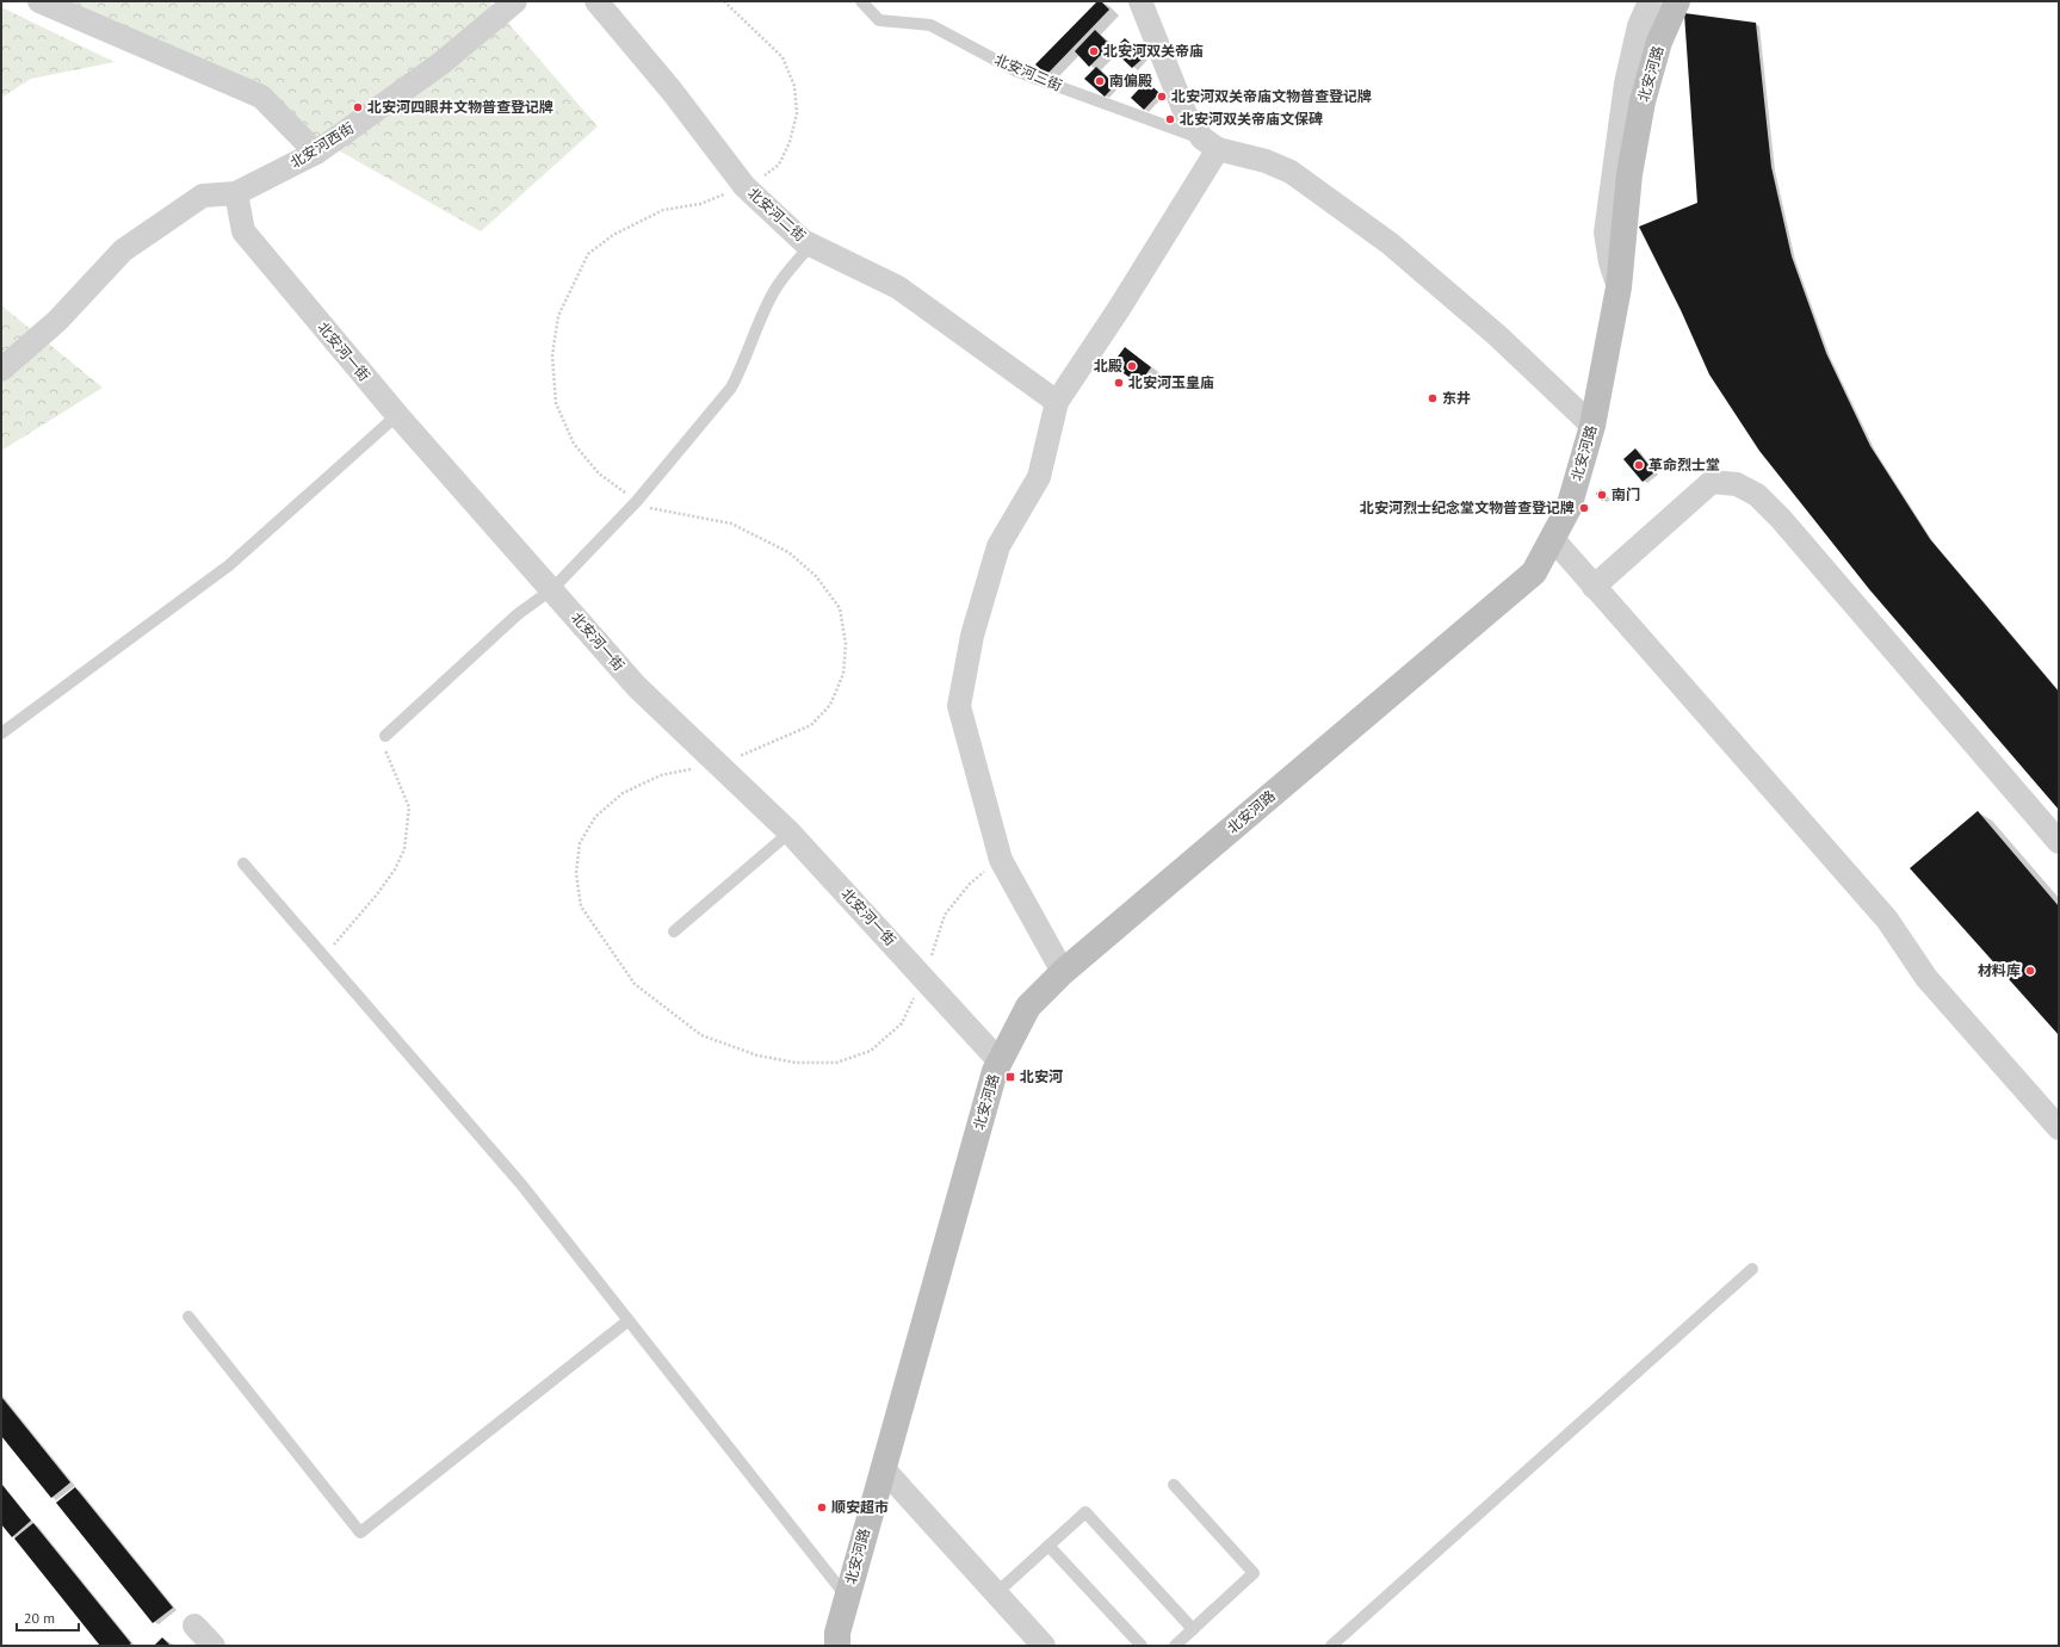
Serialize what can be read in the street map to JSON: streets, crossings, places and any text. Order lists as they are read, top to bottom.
{
  "streets": {
    "main road": ["北安河路"],
    "street": ["北安河西街", "北安河二街", "北安河一街"],
    "lane": ["北安河三街"]
  },
  "crossings": [
    ["北安河路", "北安河一街"],
    ["北安河西街", "北安河一街"]
  ],
  "places": {
    "other": [
      "北安河双关帝庙",
      "南偏殿",
      "北安河双关帝庙文物普查登记牌",
      "北安河四眼井文物普查登记牌",
      "北安河双关帝庙文保碑",
      "北殿",
      "北安河玉皇庙",
      "东井",
      "革命烈士堂",
      "南门",
      "北安河烈士纪念堂文物普查登记牌",
      "材料库",
      "顺安超市"
    ],
    "transit": ["北安河"]
  },
  "scale_bar": "20 m"
}
